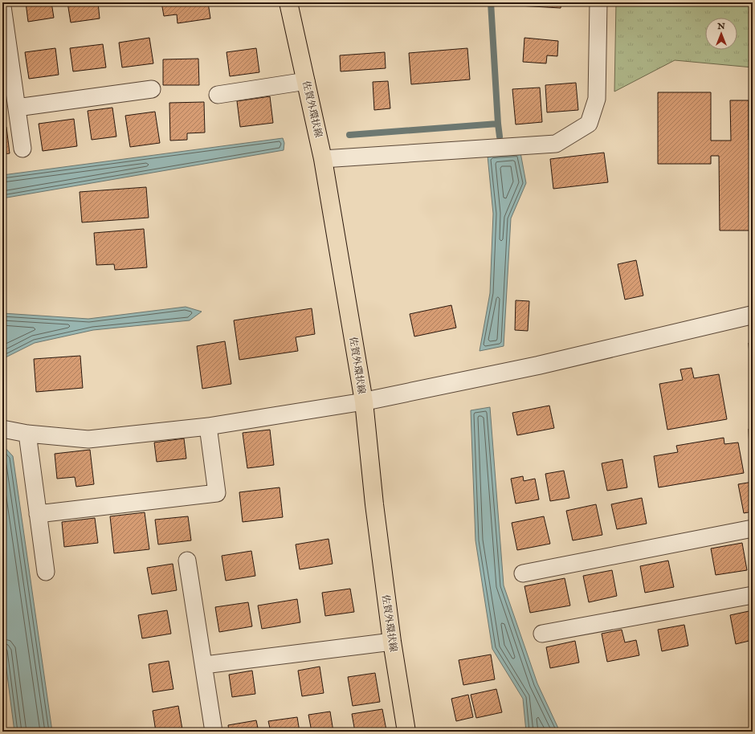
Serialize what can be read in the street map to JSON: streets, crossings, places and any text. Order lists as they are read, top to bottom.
{
  "streets": {
    "main road": ["佐賀外環状線"]
  },
  "north": "top"
}
